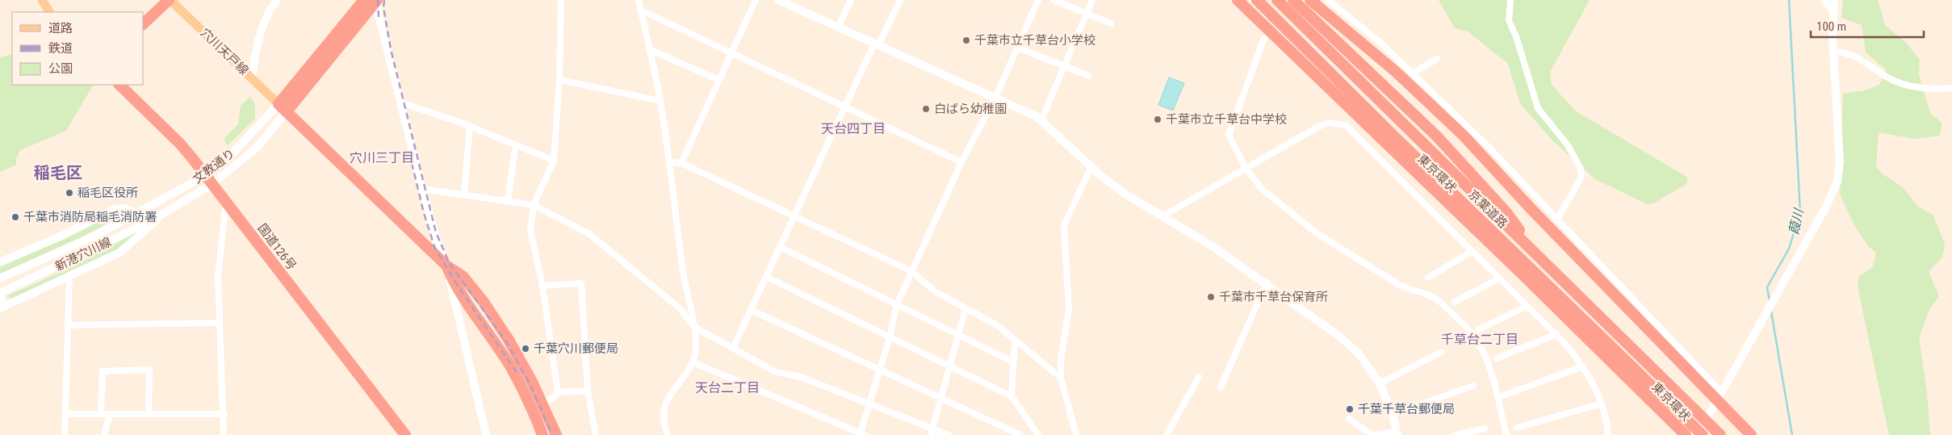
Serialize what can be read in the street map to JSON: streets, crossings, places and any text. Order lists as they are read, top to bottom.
{
  "streets": {
    "highway": ["東京環状", "京葉道路", "国道126号"],
    "main road": ["穴川天戸線"],
    "street": ["文教通り", "新港穴川線"]
  },
  "crossings": [
    ["穴川天戸線", "文教通り"],
    ["文教通り", "国道126号"],
    ["文教通り", "新港穴川線"]
  ],
  "districts": [
    "天台四丁目",
    "穴川三丁目",
    "稲毛区",
    "千草台二丁目",
    "天台二丁目"
  ],
  "water": ["葭川"],
  "places": [
    "千葉市立千草台小学校",
    "白ばら幼稚園",
    "千葉市立千草台中学校",
    "稲毛区役所",
    "千葉市消防局稲毛消防署",
    "千葉市千草台保育所",
    "千葉穴川郵便局",
    "千葉千草台郵便局"
  ],
  "legend": ["道路", "鉄道", "公園"],
  "scale_bar": "100 m"
}
